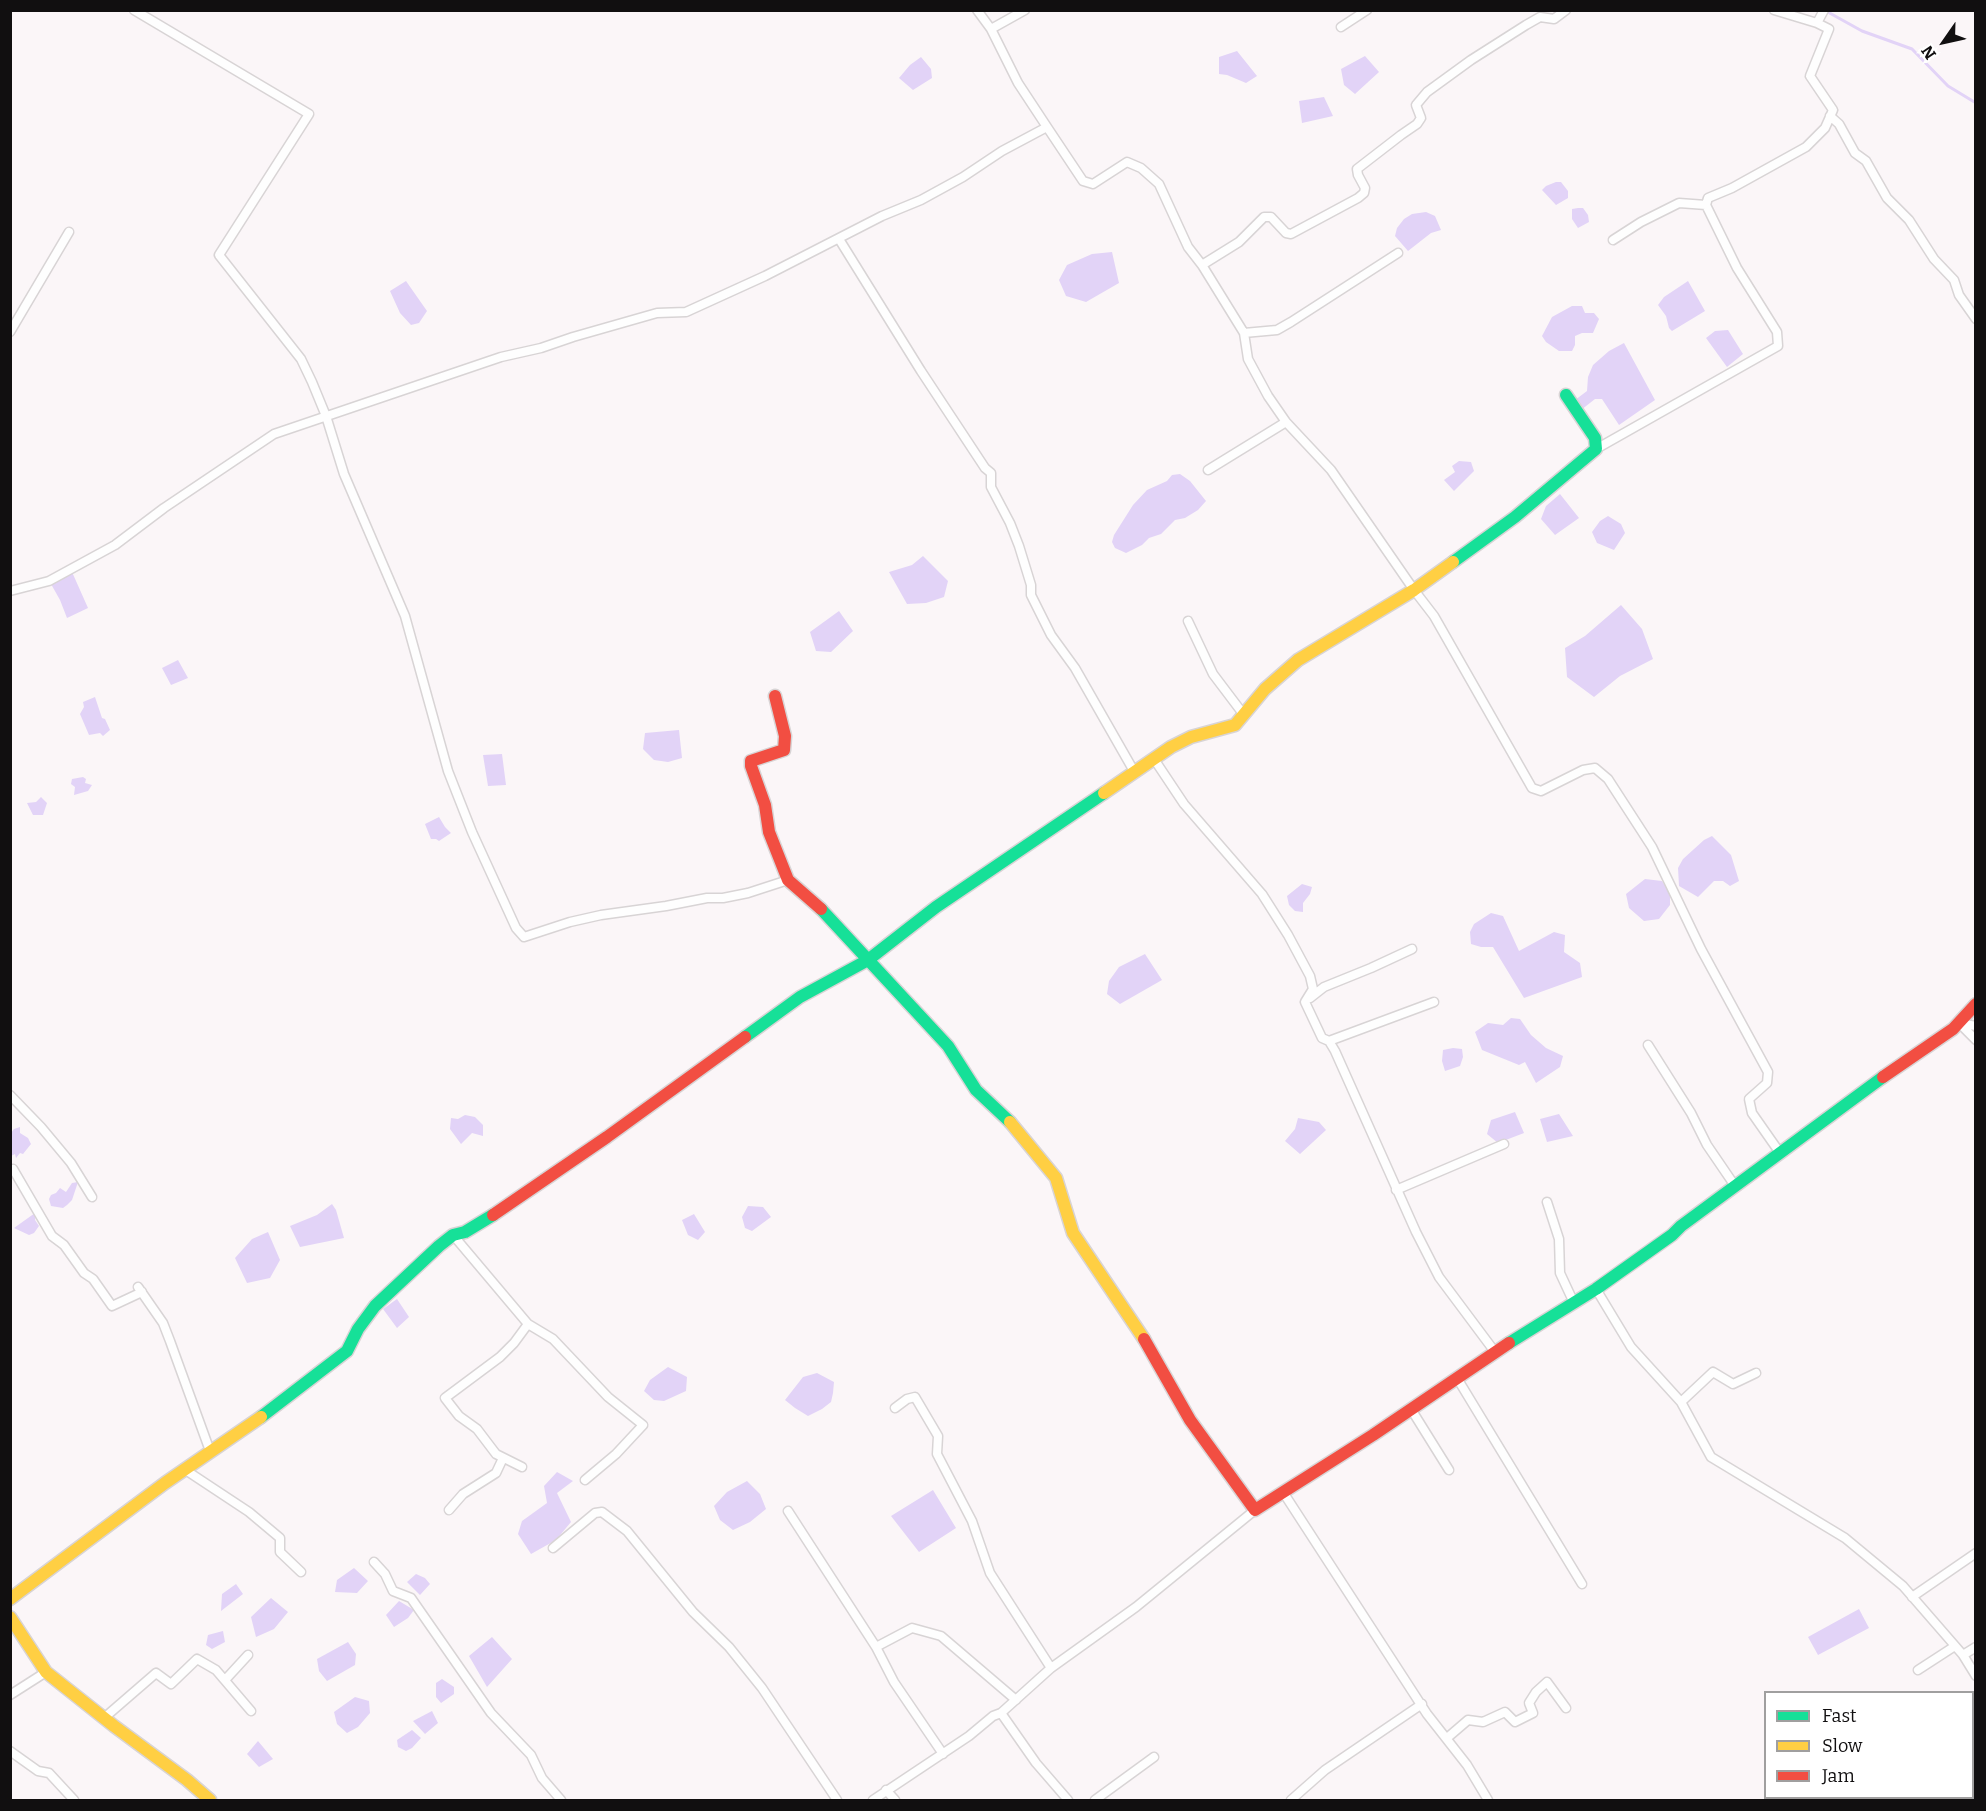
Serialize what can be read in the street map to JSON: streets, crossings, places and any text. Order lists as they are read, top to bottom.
{
  "legend": ["Fast", "Slow", "Jam"],
  "north": "bottom left"
}
